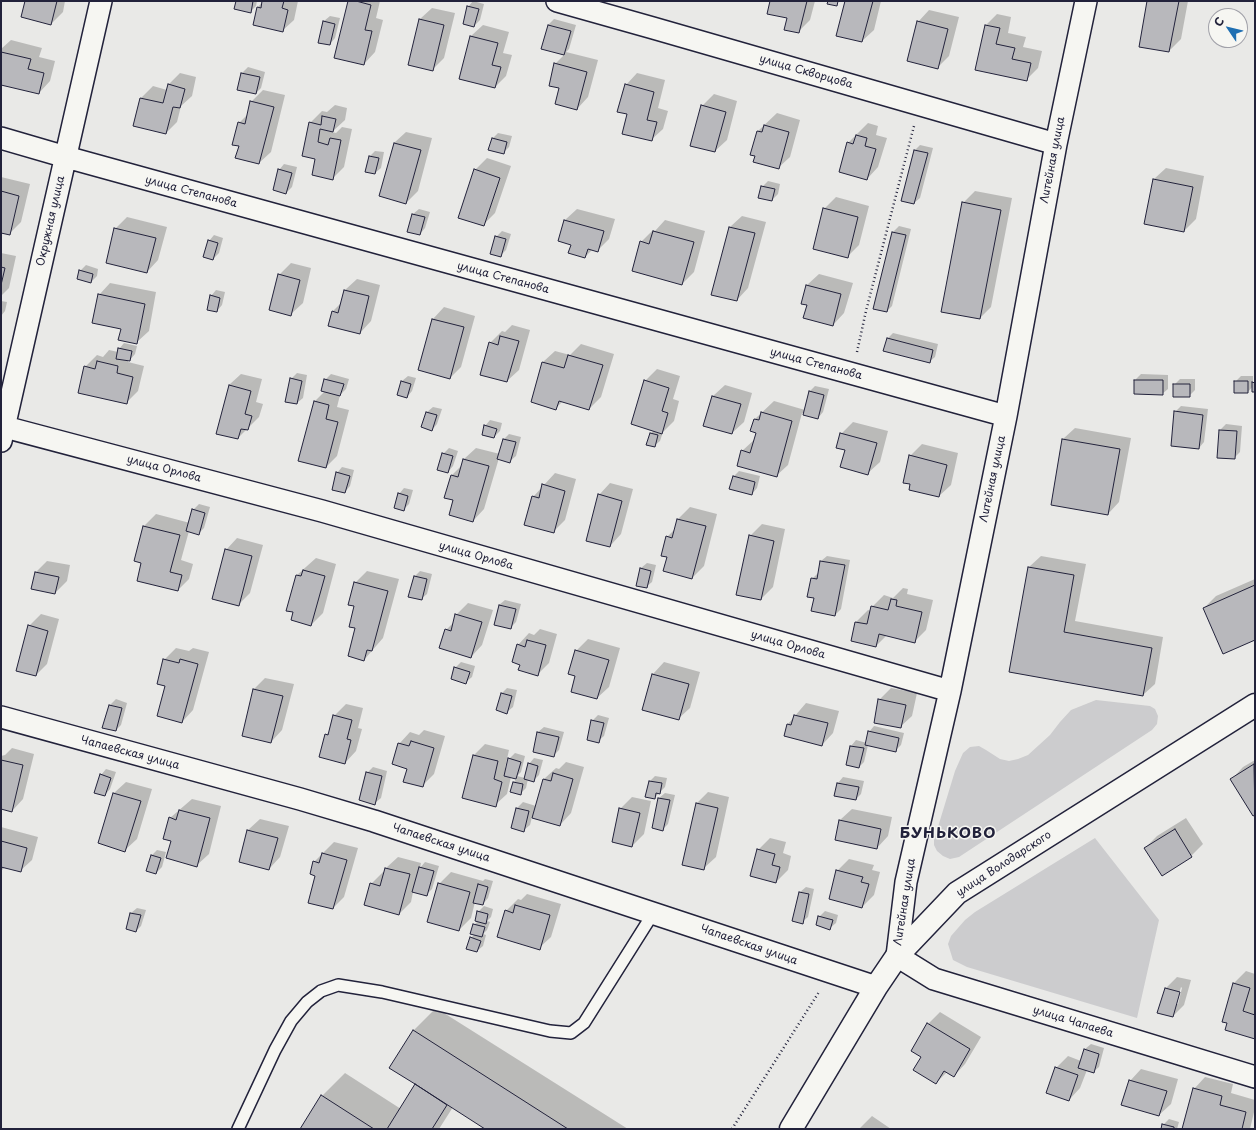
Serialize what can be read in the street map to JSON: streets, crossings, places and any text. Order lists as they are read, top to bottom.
{
  "streets": {
    "main road": ["улица Володарского"],
    "street": [
      "улица Скворцова",
      "Литейная улица",
      "улица Степанова",
      "Окружная улица",
      "улица Орлова",
      "Чапаевская улица",
      "улица Чапаева"
    ]
  },
  "crossings": [
    ["улица Скворцова", "Литейная улица"],
    ["Литейная улица", "улица Степанова"],
    ["Литейная улица", "улица Орлова"],
    ["Литейная улица", "улица Володарского"],
    ["Литейная улица", "улица Чапаева"],
    ["улица Степанова", "Окружная улица"],
    ["Окружная улица", "улица Орлова"],
    ["Чапаевская улица", "улица Володарского"],
    ["улица Володарского", "улица Чапаева"]
  ],
  "districts": ["БУНЬКОВО"],
  "north": "top left"
}
